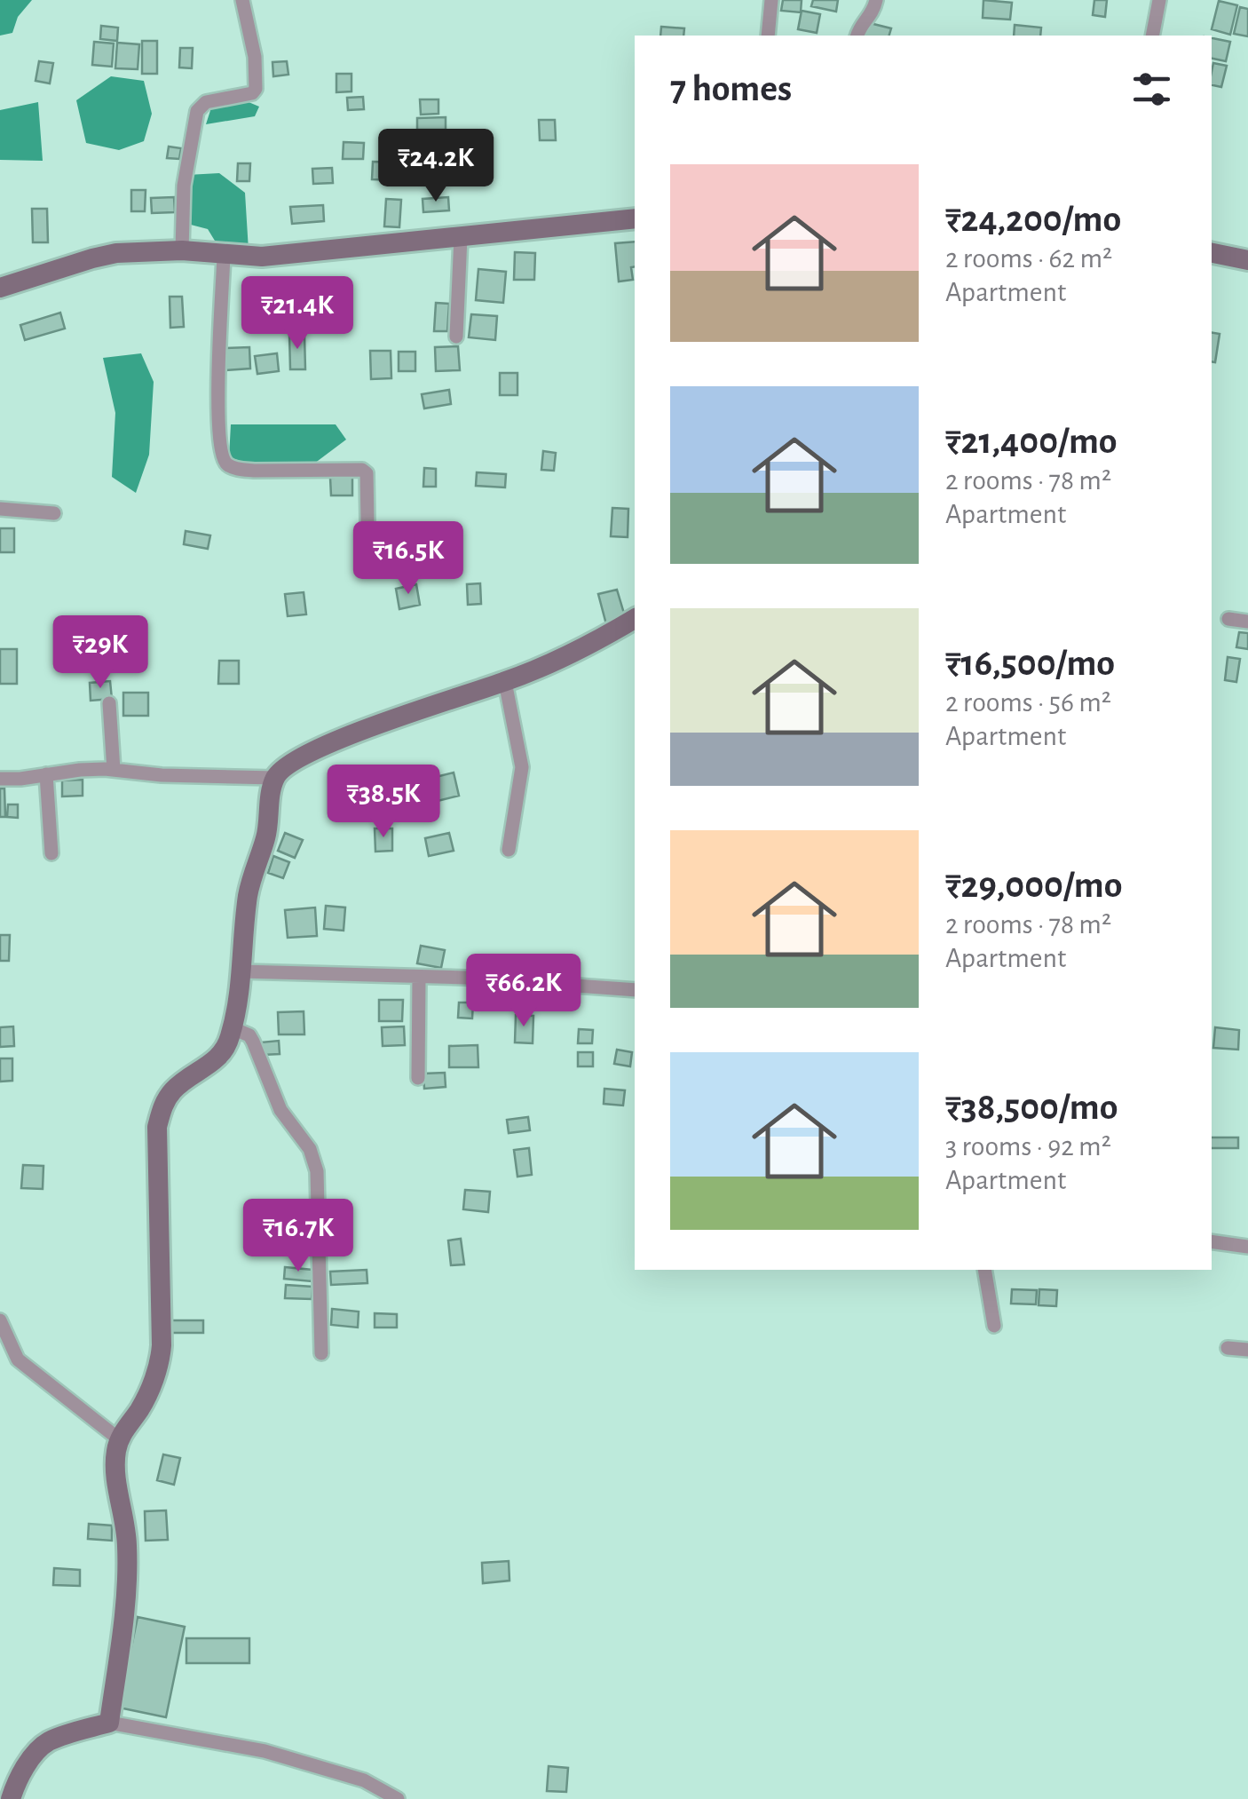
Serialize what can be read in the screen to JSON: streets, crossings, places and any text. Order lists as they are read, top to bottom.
{
  "page": {
    "heading": "7 homes",
    "price": [
      "₹24.2K",
      "₹21.4K",
      "₹16.5K",
      "₹29K",
      "₹38.5K",
      "₹66.2K",
      "₹16.7K"
    ],
    "list": [
      {
        "name": "₹24,200/mo",
        "note": "2 rooms · 62 m² · Apartment"
      },
      {
        "name": "₹21,400/mo",
        "note": "2 rooms · 78 m² · Apartment"
      },
      {
        "name": "₹16,500/mo",
        "note": "2 rooms · 56 m² · Apartment"
      },
      {
        "name": "₹29,000/mo",
        "note": "2 rooms · 78 m² · Apartment"
      },
      {
        "name": "₹38,500/mo",
        "note": "3 rooms · 92 m² · Apartment"
      }
    ]
  }
}
